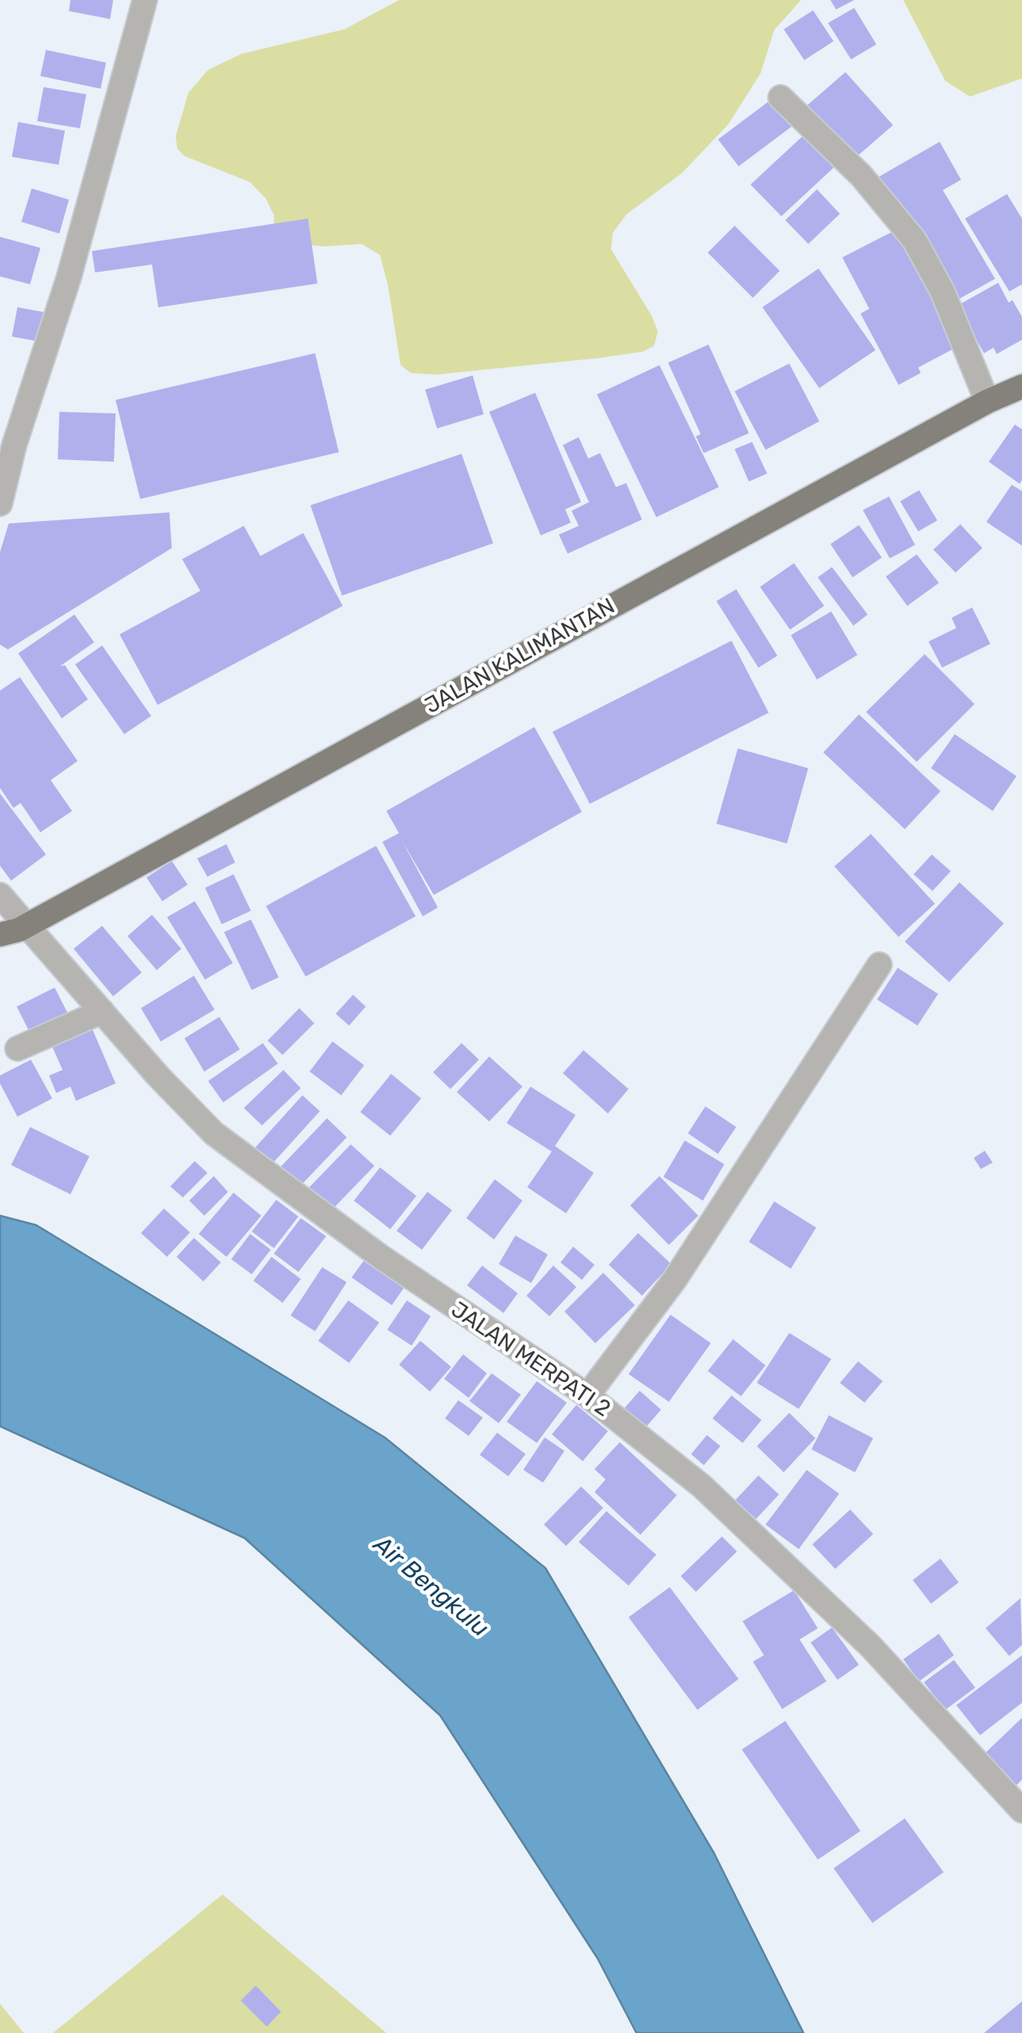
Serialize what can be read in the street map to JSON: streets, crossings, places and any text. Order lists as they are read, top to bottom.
{
  "streets": {
    "main road": ["JALAN KALIMANTAN"],
    "street": ["JALAN MERPATI 2"]
  },
  "crossings": [
    ["JALAN KALIMANTAN", "JALAN MERPATI 2"]
  ],
  "water": ["Air Bengkulu"]
}
